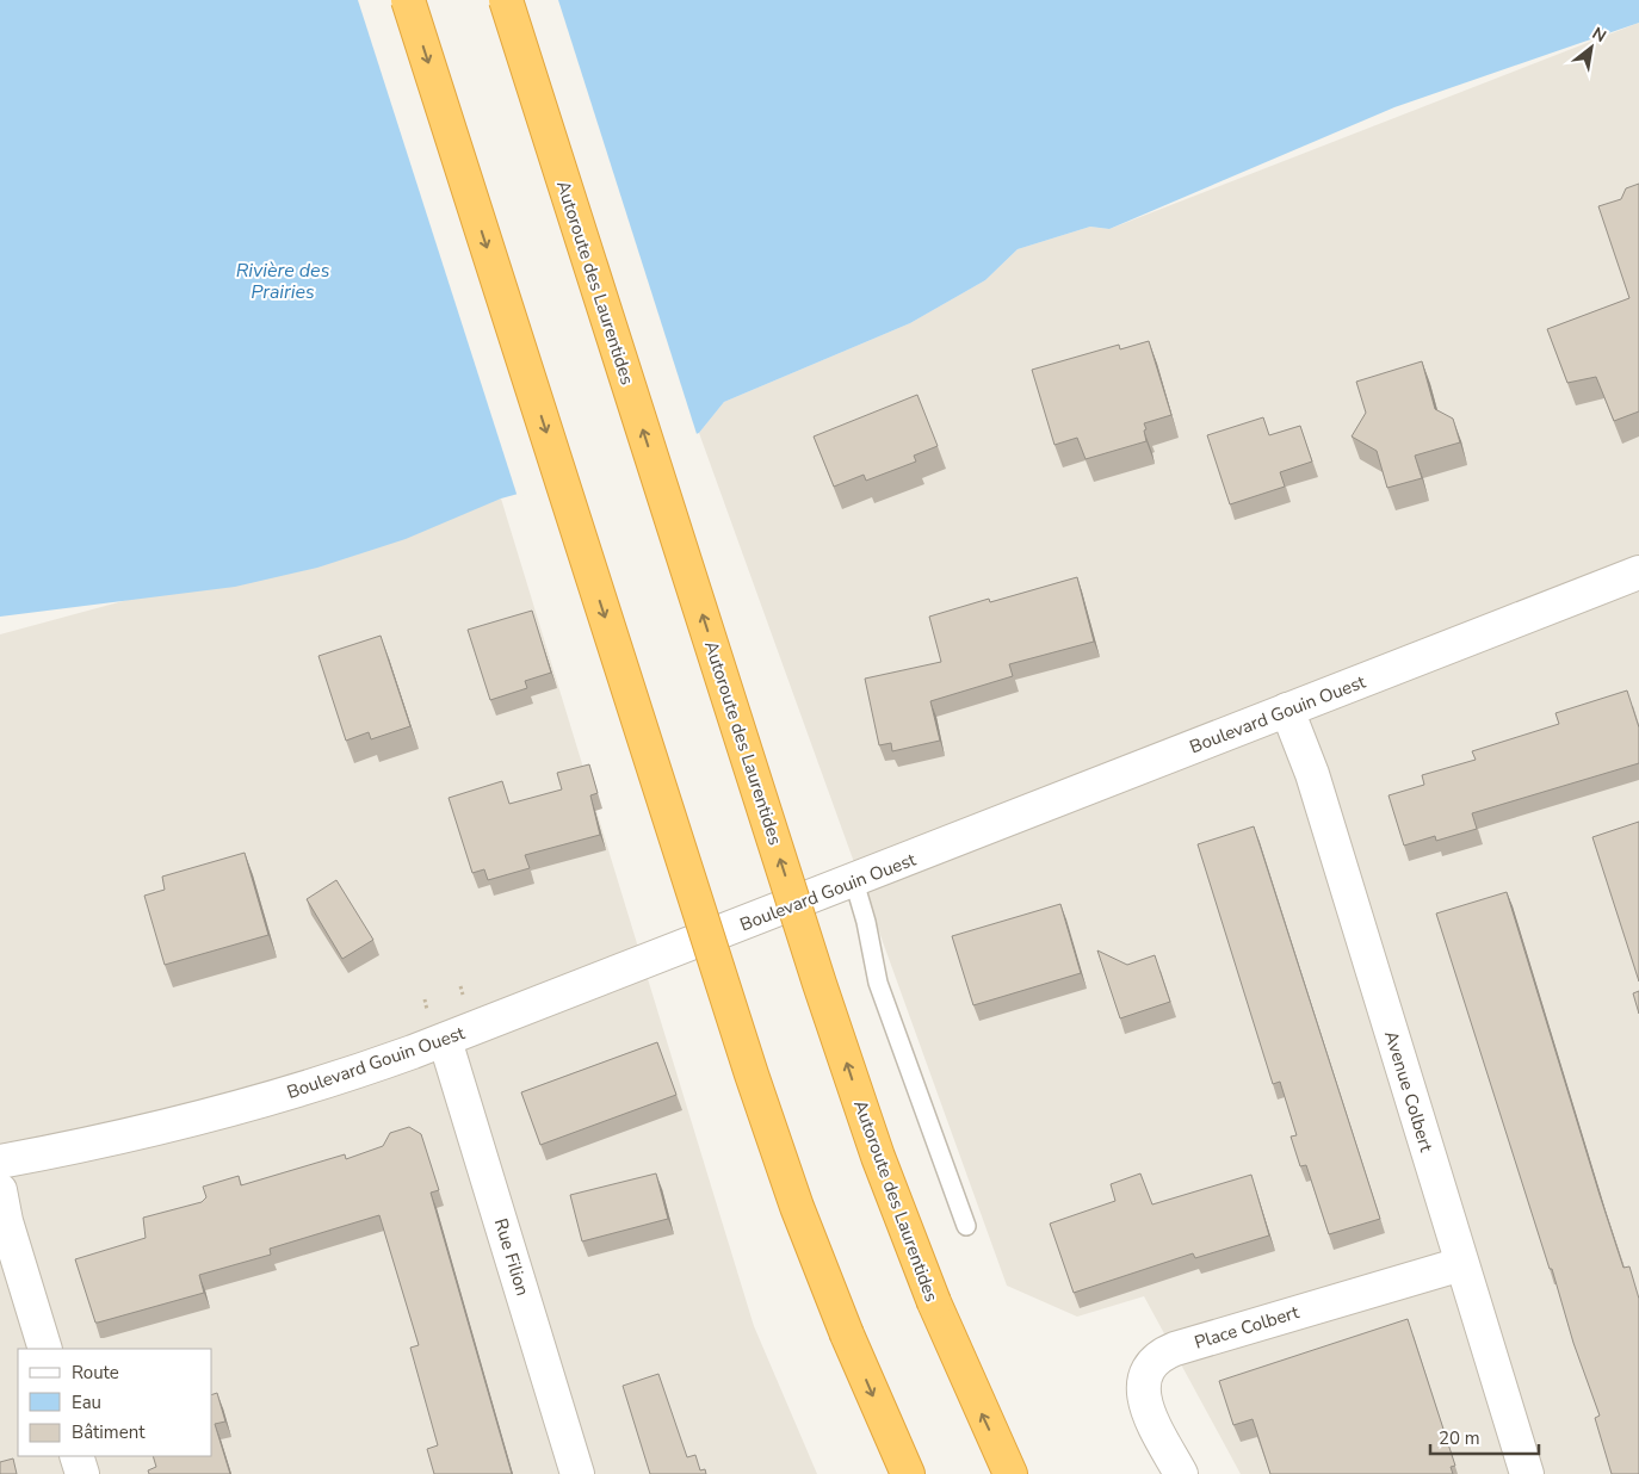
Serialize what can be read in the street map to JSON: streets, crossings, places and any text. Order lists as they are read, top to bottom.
{
  "streets": {
    "highway": ["Autoroute des Laurentides"],
    "street": [
      "Boulevard Gouin Ouest",
      "Avenue Colbert",
      "Rue Filion",
      "Place Colbert"
    ]
  },
  "crossings": [
    ["Boulevard Gouin Ouest", "Avenue Colbert"],
    ["Boulevard Gouin Ouest", "Rue Filion"],
    ["Avenue Colbert", "Place Colbert"]
  ],
  "water": ["Rivière des Prairies"],
  "legend": ["Route", "Eau", "Bâtiment"],
  "scale_bar": "20 m",
  "north": "top right"
}
